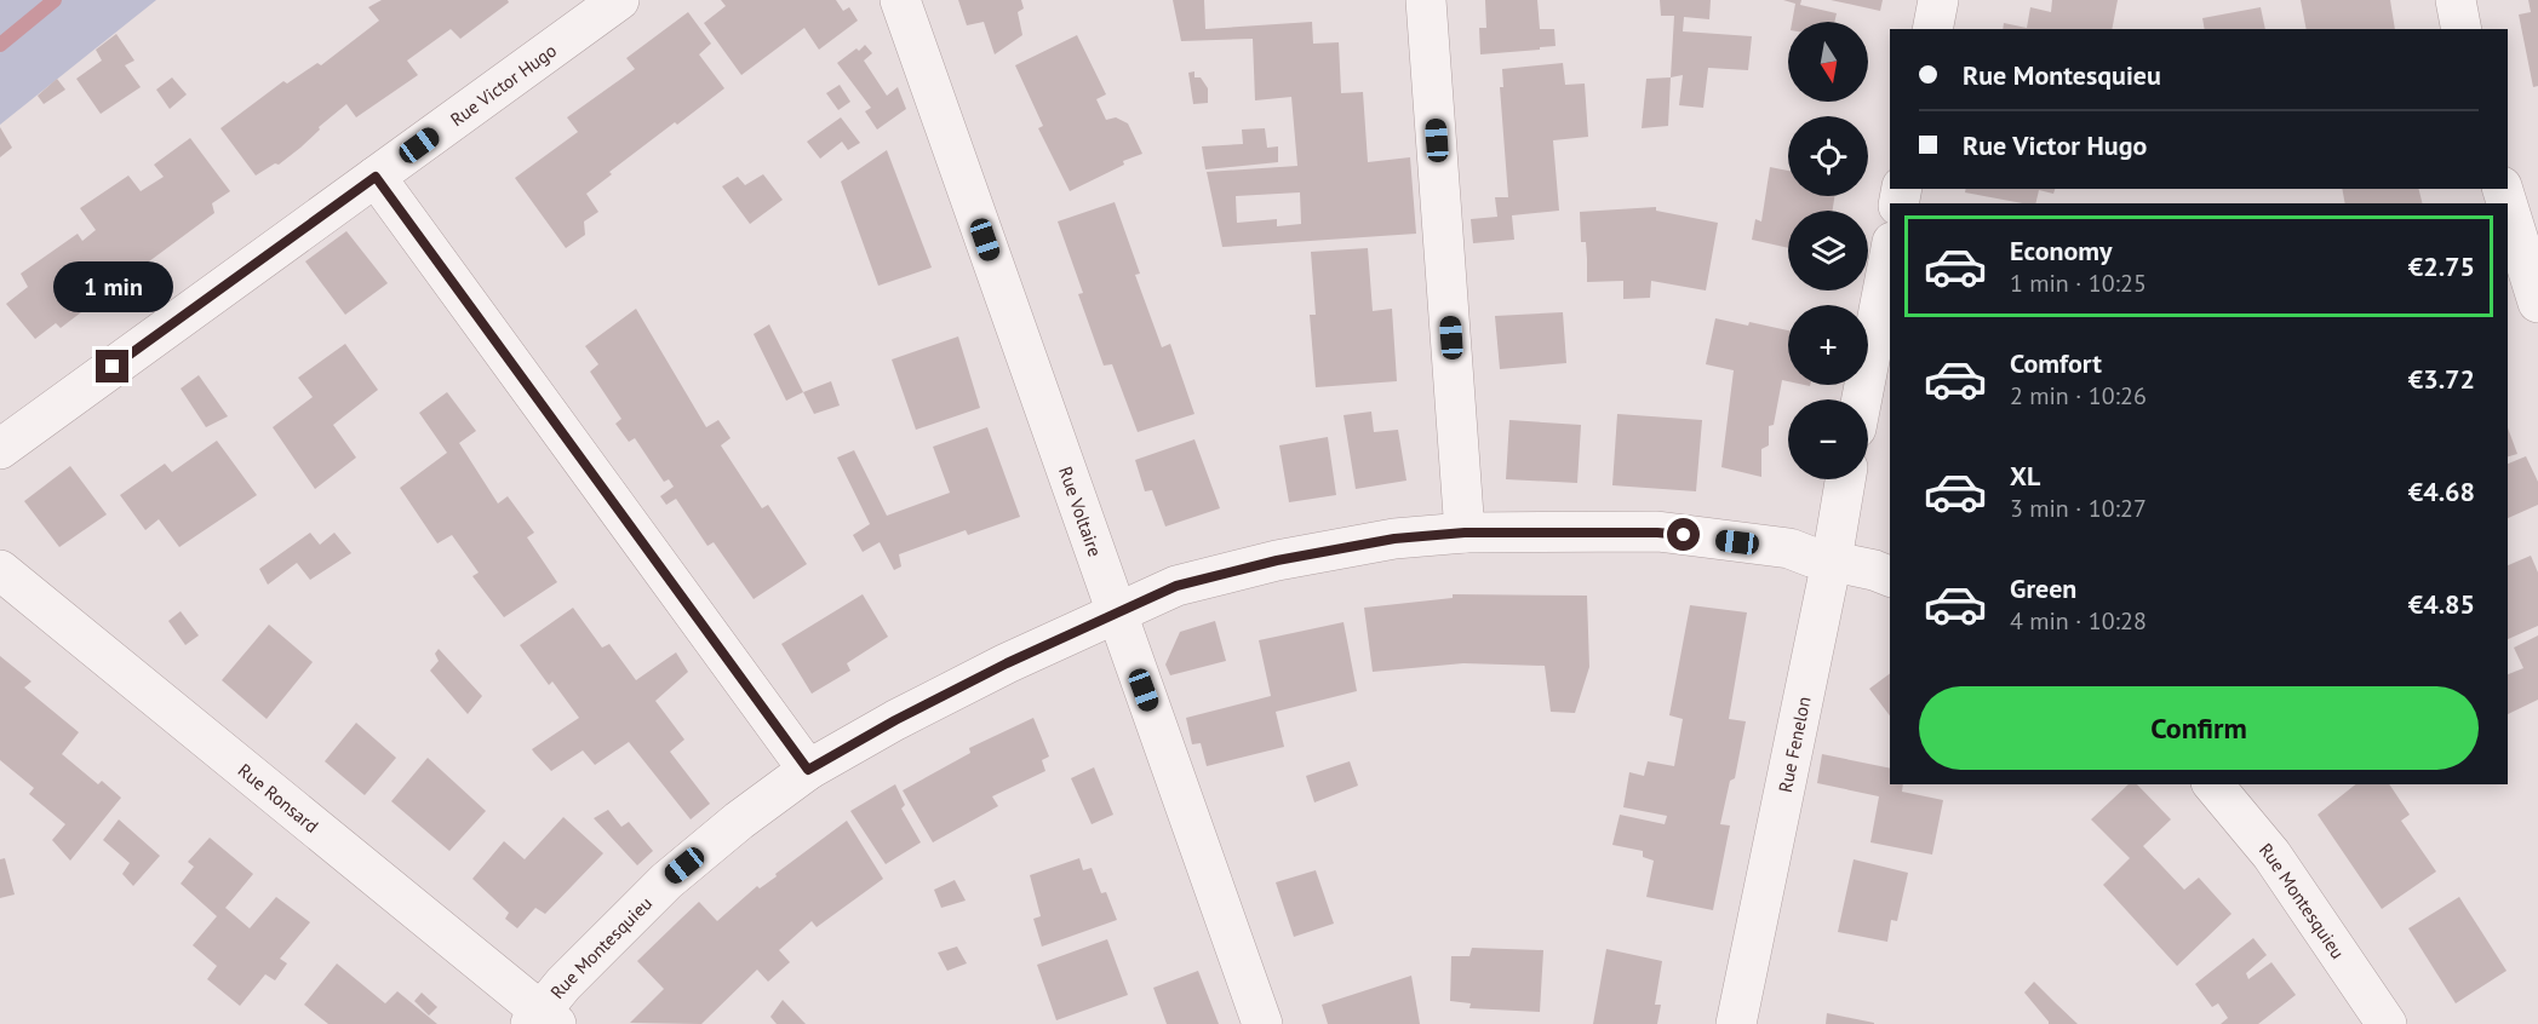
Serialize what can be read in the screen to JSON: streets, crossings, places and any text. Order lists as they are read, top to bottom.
{
  "streets": {
    "street": [
      "Rue Victor Hugo",
      "Rue Voltaire",
      "Rue Fenelon",
      "Rue Ronsard",
      "Rue Montesquieu"
    ]
  },
  "crossings": [
    ["Rue Voltaire", "Rue Montesquieu"],
    ["Rue Fenelon", "Rue Montesquieu"],
    ["Rue Ronsard", "Rue Montesquieu"]
  ],
  "north": "bottom",
  "page": {
    "map_buttons": ["+", "−"],
    "banner": ["Rue Montesquieu", "Rue Victor Hugo"],
    "list": [
      {
        "name": "Economy",
        "note": "1 min · 10:25",
        "value": "€2.75"
      },
      {
        "name": "Comfort",
        "note": "2 min · 10:26",
        "value": "€3.72"
      },
      {
        "name": "XL",
        "note": "3 min · 10:27",
        "value": "€4.68"
      },
      {
        "name": "Green",
        "note": "4 min · 10:28",
        "value": "€4.85"
      }
    ],
    "bubble": "1 min",
    "buttons": "Confirm"
  }
}
